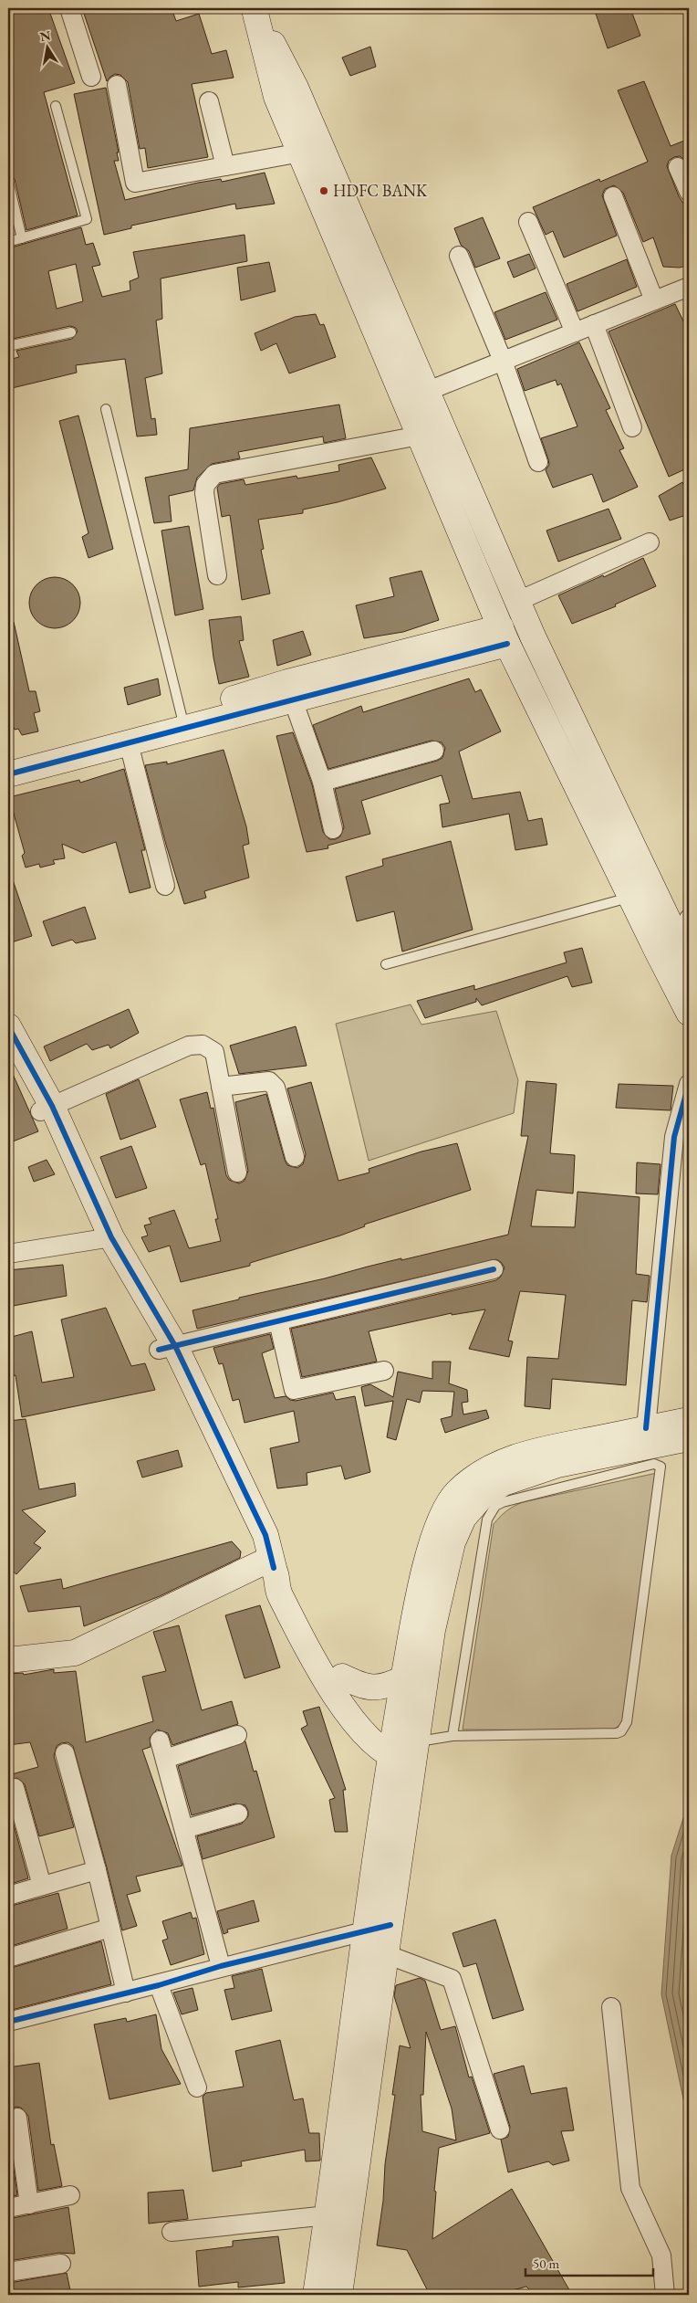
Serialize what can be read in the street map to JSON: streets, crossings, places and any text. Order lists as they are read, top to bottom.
{
  "places": ["HDFC BANK"],
  "scale_bar": "50 m",
  "north": "top"
}
